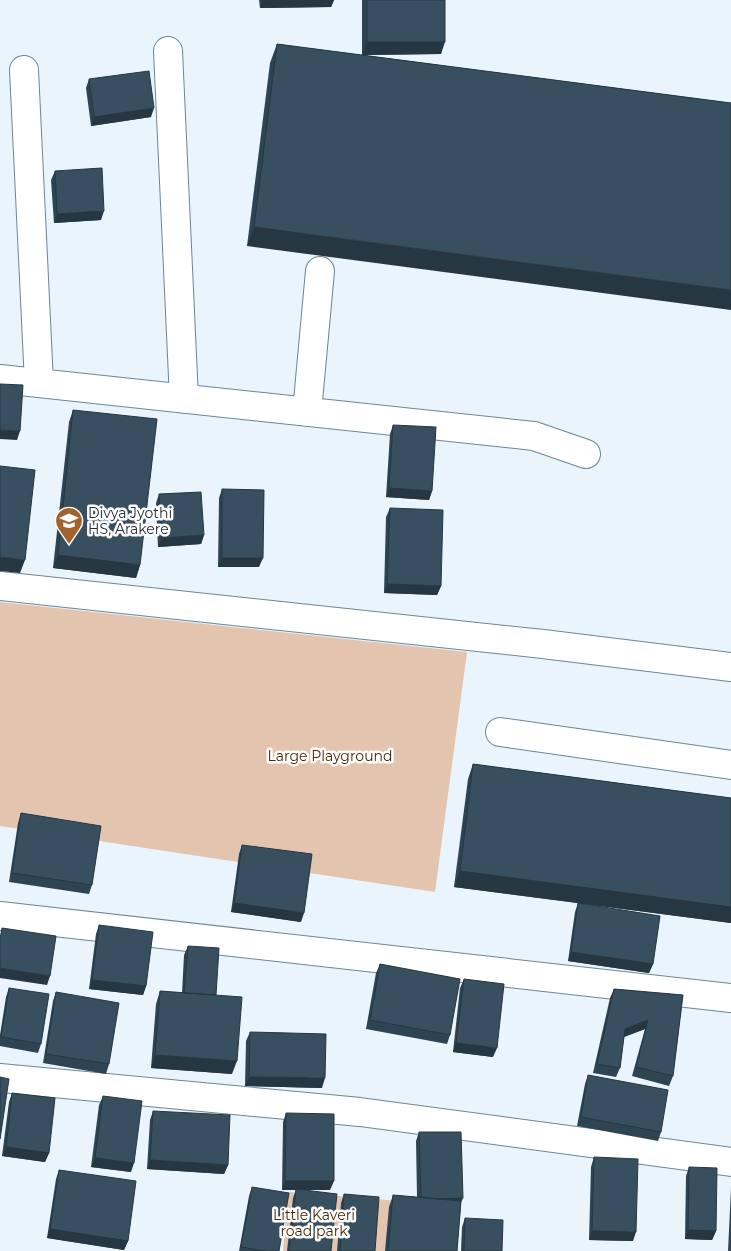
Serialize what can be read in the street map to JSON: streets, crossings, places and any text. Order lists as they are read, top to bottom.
{
  "parks": ["Large Playground", "Little Kaveri road park"],
  "places": {
    "school or university": ["Divya Jyothi HS, Arakere"]
  }
}
